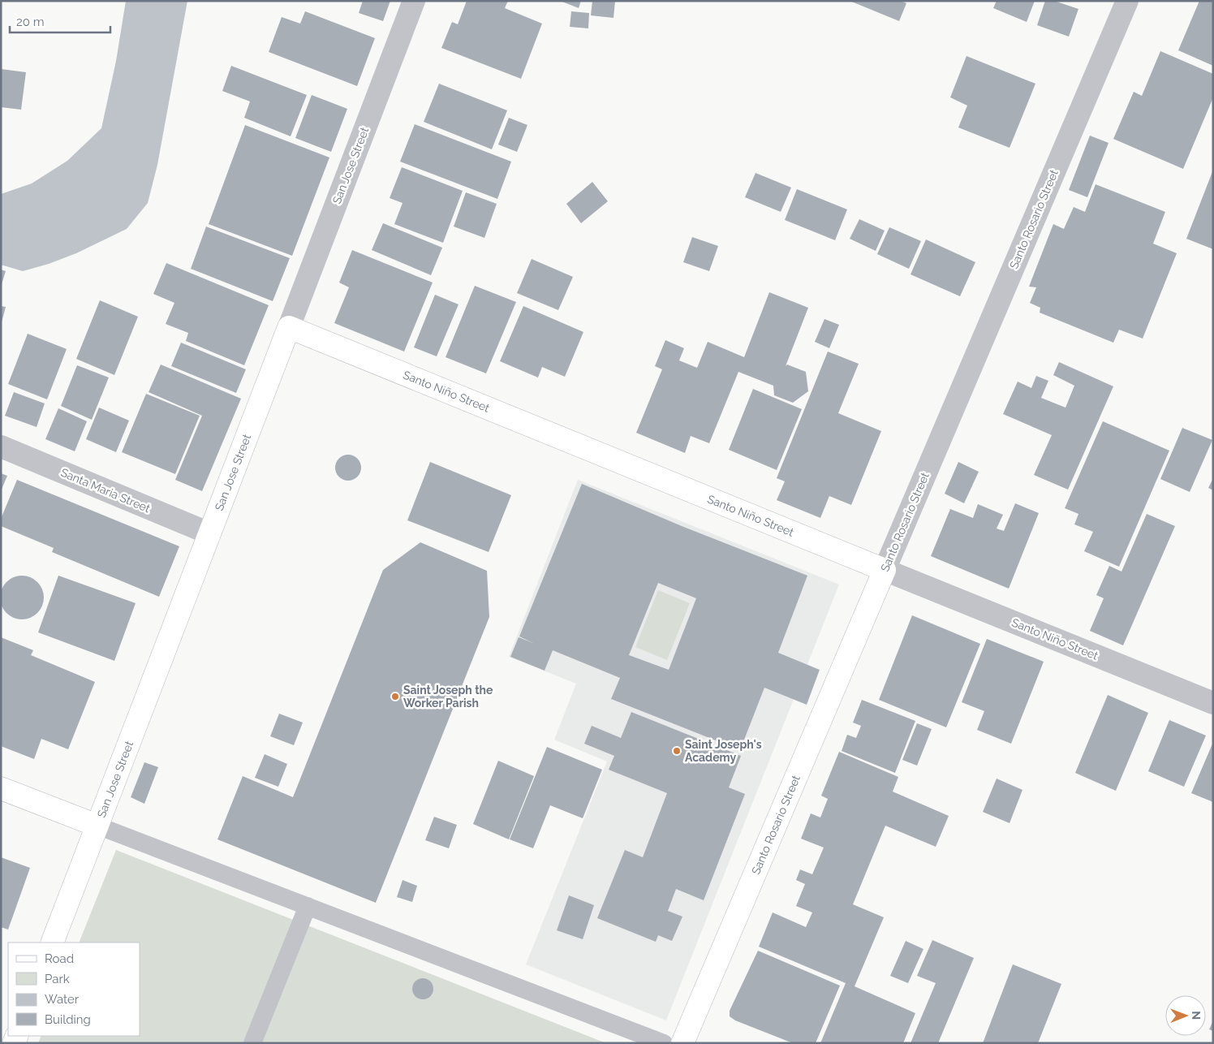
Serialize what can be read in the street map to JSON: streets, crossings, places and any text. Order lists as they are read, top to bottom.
{
  "streets": {
    "main road": ["San Jose Street", "Santo Rosario Street", "Santo Niño Street"],
    "street": ["Santa Maria Street"]
  },
  "crossings": [
    ["San Jose Street", "Santo Niño Street"],
    ["San Jose Street", "Santa Maria Street"],
    ["Santo Rosario Street", "Santo Niño Street"]
  ],
  "places": ["Saint Joseph the Worker Parish", "Saint Joseph's Academy"],
  "legend": [
    "Road",
    "Park",
    "Water",
    "Building"
  ],
  "scale_bar": "20 m",
  "north": "right"
}
